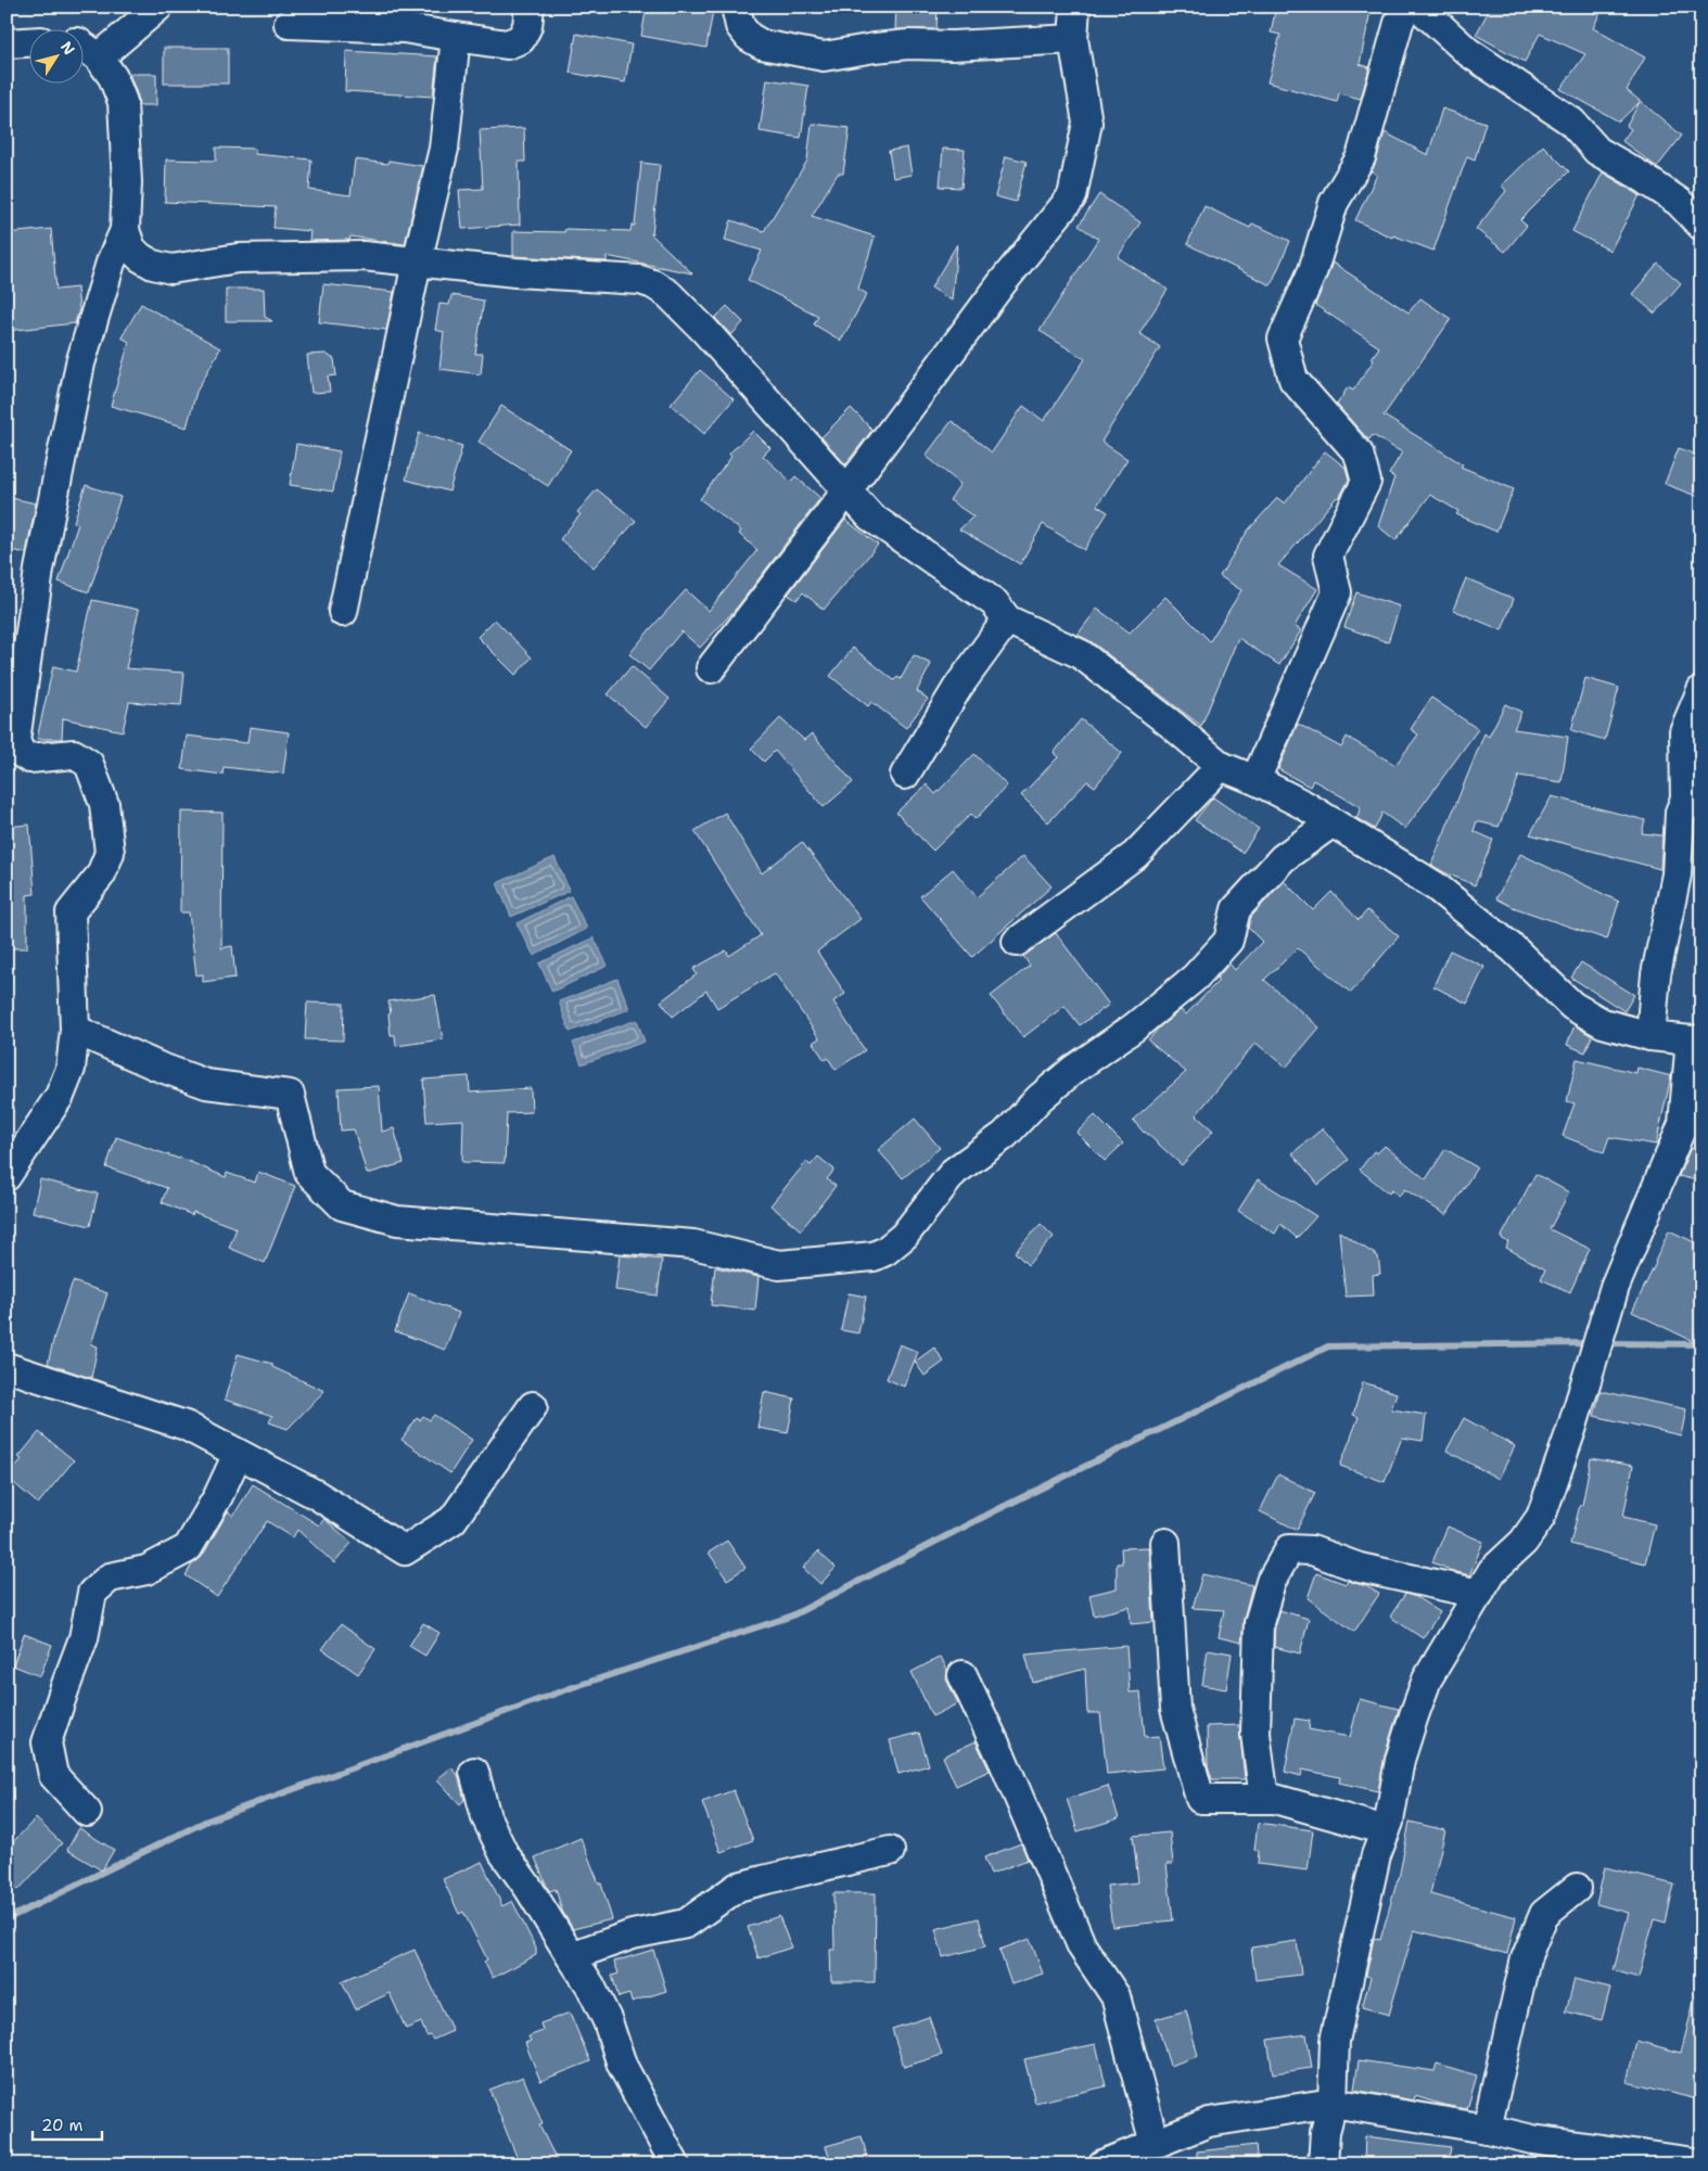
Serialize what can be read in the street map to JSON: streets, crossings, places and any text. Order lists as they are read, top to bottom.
{
  "scale_bar": "20 m",
  "north": "top right"
}
